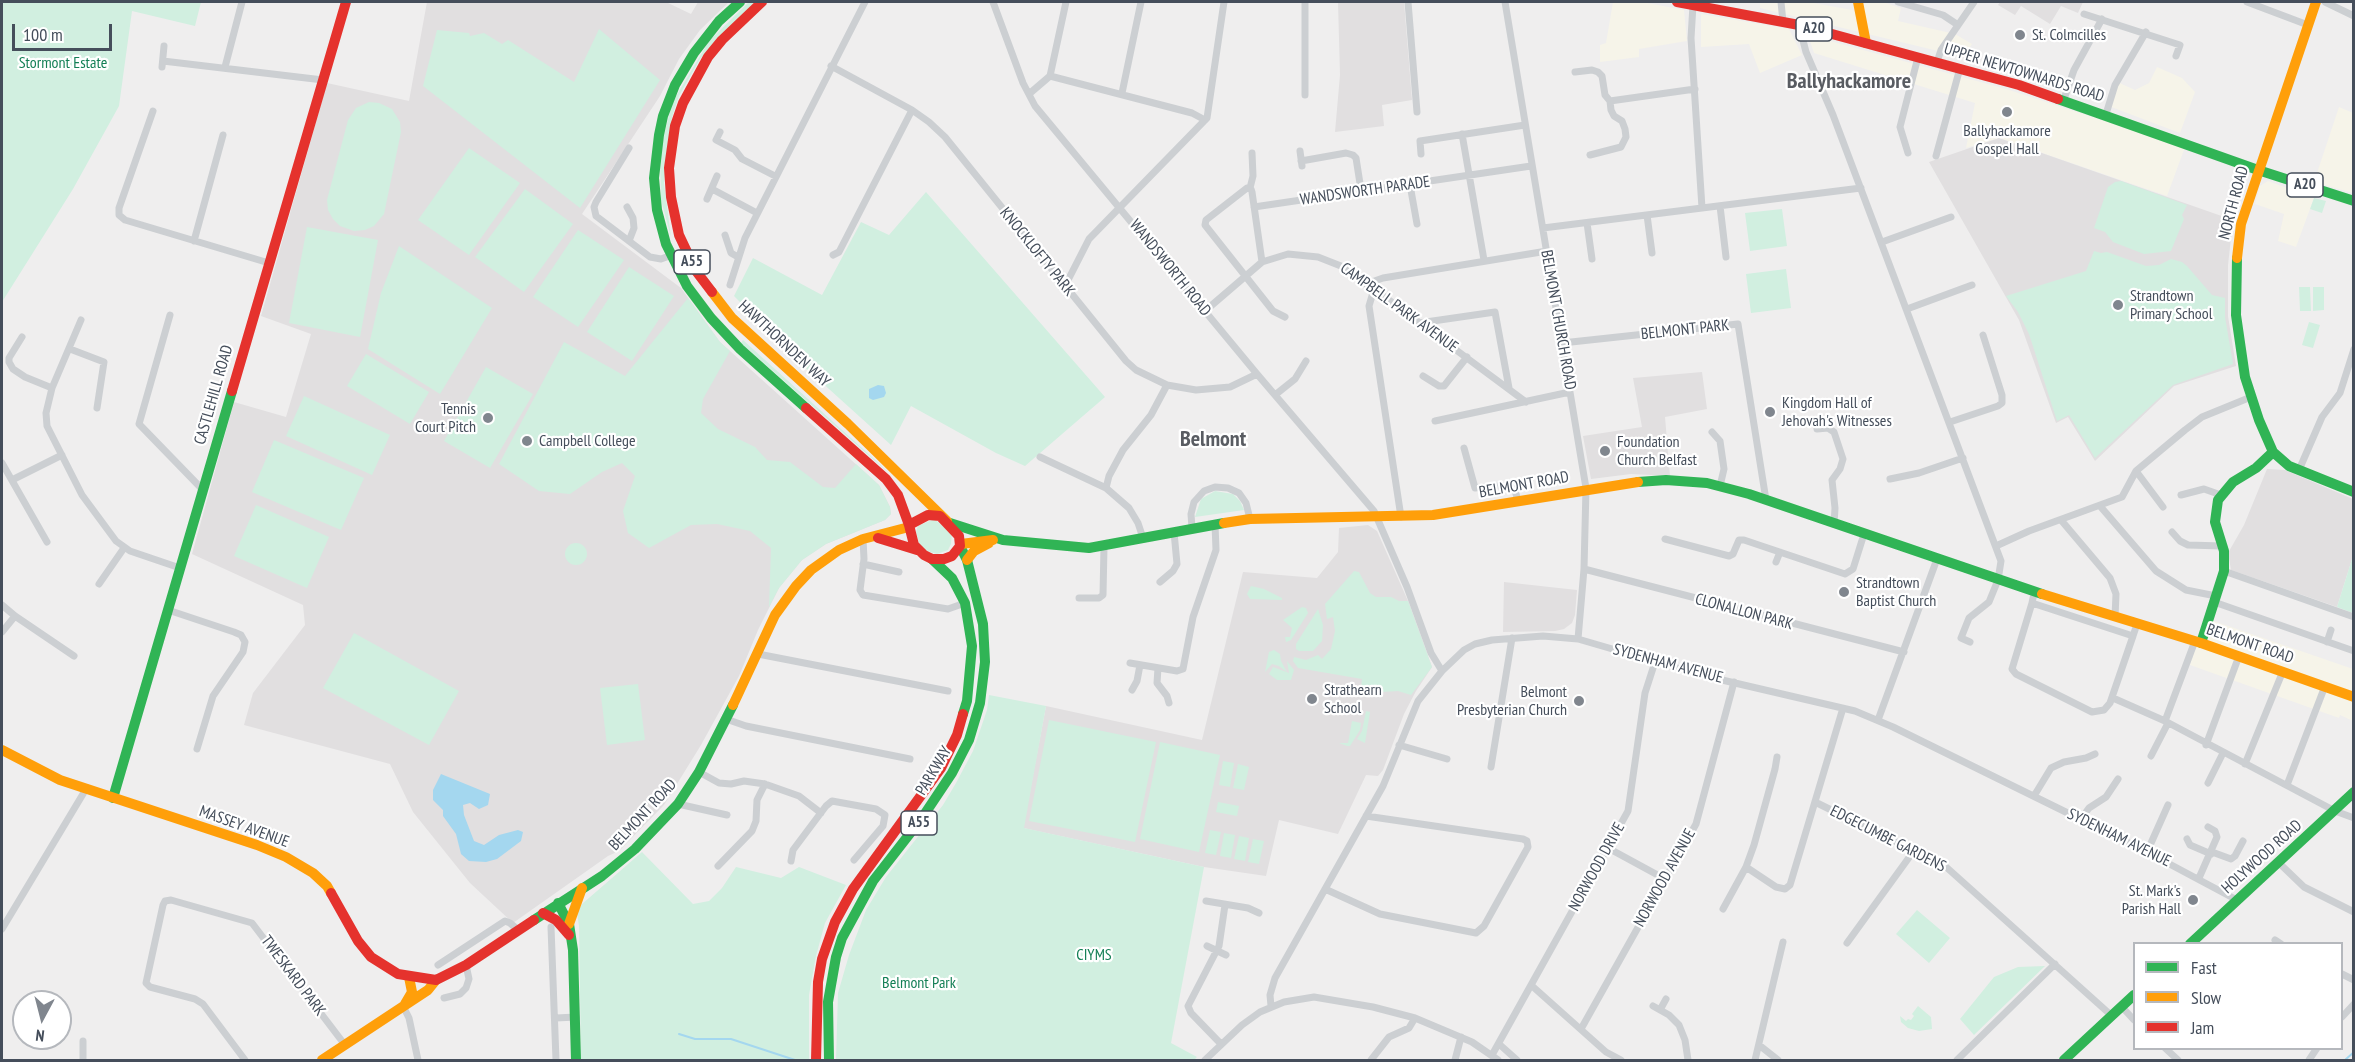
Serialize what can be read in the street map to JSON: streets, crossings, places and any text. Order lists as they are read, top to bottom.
{
  "streets": {
    "main road": [
      "A20",
      "UPPER NEWTOWNARDS ROAD",
      "NORTH ROAD",
      "A55",
      "HAWTHORNDEN WAY",
      "CASTLEHILL ROAD",
      "BELMONT ROAD",
      "PARKWAY",
      "MASSEY AVENUE",
      "HOLYWOOD ROAD"
    ],
    "street": [
      "WANDSWORTH PARADE",
      "KNOCKLOFTY PARK",
      "WANDSWORTH ROAD",
      "CAMPBELL PARK AVENUE",
      "BELMONT CHURCH ROAD",
      "BELMONT PARK",
      "CLONALLON PARK",
      "SYDENHAM AVENUE",
      "EDGECUMBE GARDENS",
      "NORWOOD DRIVE",
      "NORWOOD AVENUE",
      "TWESKARD PARK"
    ]
  },
  "crossings": [
    ["UPPER NEWTOWNARDS ROAD", "NORTH ROAD"],
    ["WANDSWORTH PARADE", "BELMONT CHURCH ROAD"],
    ["KNOCKLOFTY PARK", "WANDSWORTH ROAD"],
    ["A55", "HAWTHORNDEN WAY"],
    ["A55", "BELMONT ROAD"],
    ["A55", "PARKWAY"],
    ["WANDSWORTH ROAD", "CAMPBELL PARK AVENUE"],
    ["WANDSWORTH ROAD", "BELMONT ROAD"],
    ["WANDSWORTH ROAD", "SYDENHAM AVENUE"],
    ["BELMONT CHURCH ROAD", "BELMONT PARK"],
    ["BELMONT CHURCH ROAD", "BELMONT ROAD"],
    ["BELMONT CHURCH ROAD", "CLONALLON PARK"],
    ["BELMONT CHURCH ROAD", "SYDENHAM AVENUE"],
    ["BELMONT PARK", "BELMONT ROAD"],
    ["HAWTHORNDEN WAY", "BELMONT ROAD"],
    ["HAWTHORNDEN WAY", "PARKWAY"],
    ["CASTLEHILL ROAD", "MASSEY AVENUE"],
    ["BELMONT ROAD", "PARKWAY"],
    ["BELMONT ROAD", "MASSEY AVENUE"],
    ["BELMONT ROAD", "TWESKARD PARK"],
    ["SYDENHAM AVENUE", "EDGECUMBE GARDENS"],
    ["SYDENHAM AVENUE", "HOLYWOOD ROAD"],
    ["SYDENHAM AVENUE", "NORWOOD DRIVE"],
    ["SYDENHAM AVENUE", "NORWOOD AVENUE"]
  ],
  "districts": ["Ballyhackamore", "Belmont"],
  "parks": ["Stormont Estate", "CIYMS", "Belmont Park"],
  "places": [
    "St. Colmcilles",
    "Ballyhackamore Gospel Hall",
    "Strandtown Primary School",
    "Kingdom Hall of Jehovah's Witnesses",
    "Tennis Court Pitch",
    "Campbell College",
    "Foundation Church Belfast",
    "Strandtown Baptist Church",
    "Strathearn School",
    "Belmont Presbyterian Church",
    "St. Mark's Parish Hall"
  ],
  "legend": ["Fast", "Slow", "Jam"],
  "scale_bar": "100 m",
  "north": "bottom"
}
